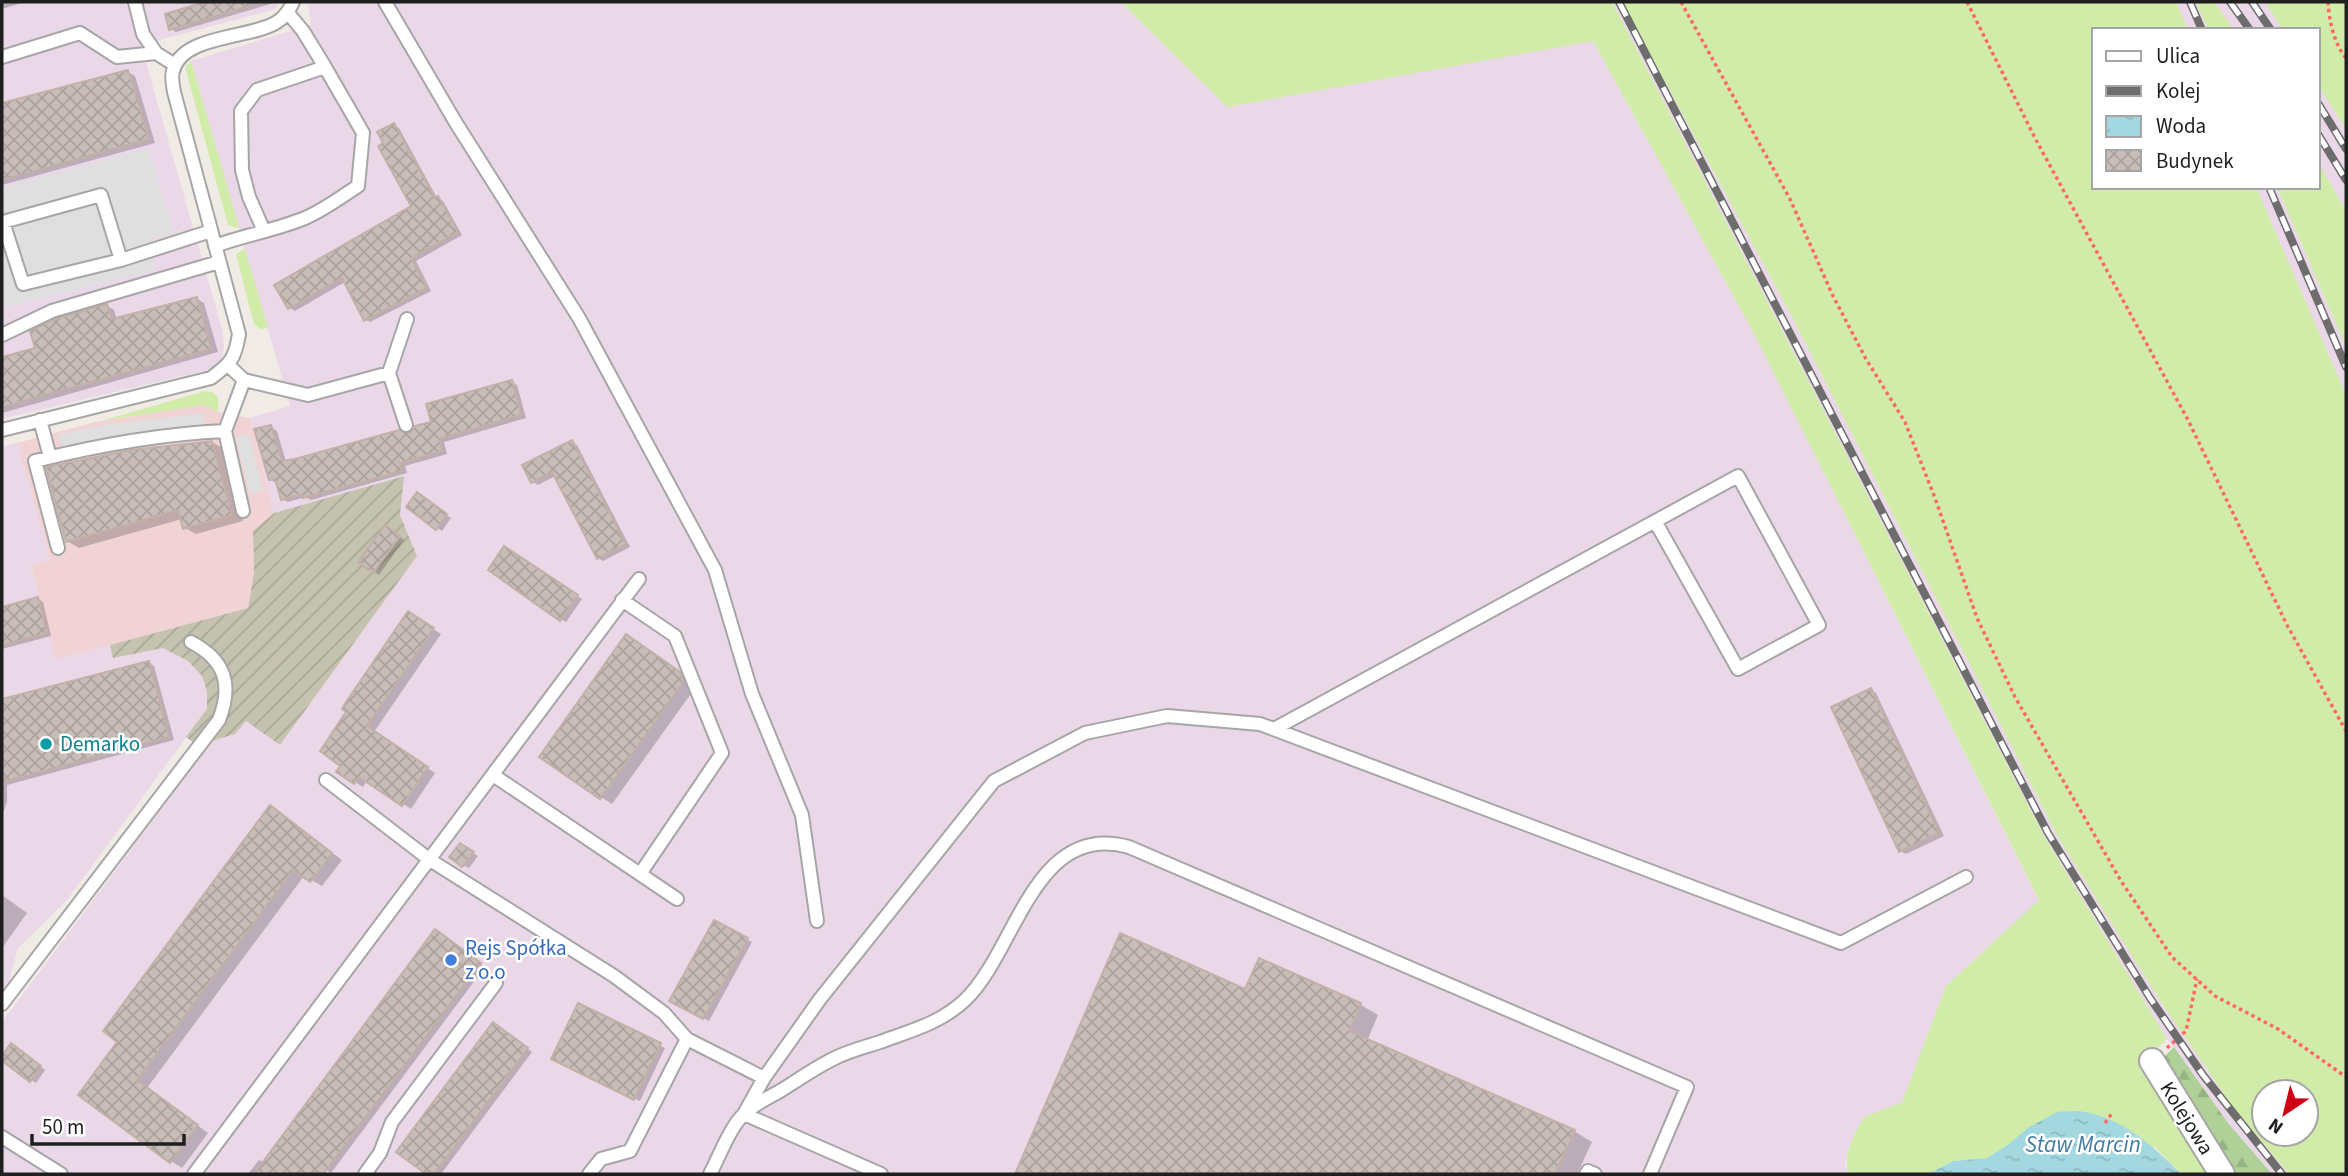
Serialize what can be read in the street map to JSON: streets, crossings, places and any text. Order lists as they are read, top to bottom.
{
  "streets": {
    "street": ["Kolejowa"]
  },
  "water": ["Staw Marcin"],
  "places": ["Demarko", "Rejs Spółka z o.o"],
  "legend": [
    "Ulica",
    "Kolej",
    "Woda",
    "Budynek"
  ],
  "scale_bar": "50 m",
  "north": "bottom left"
}
